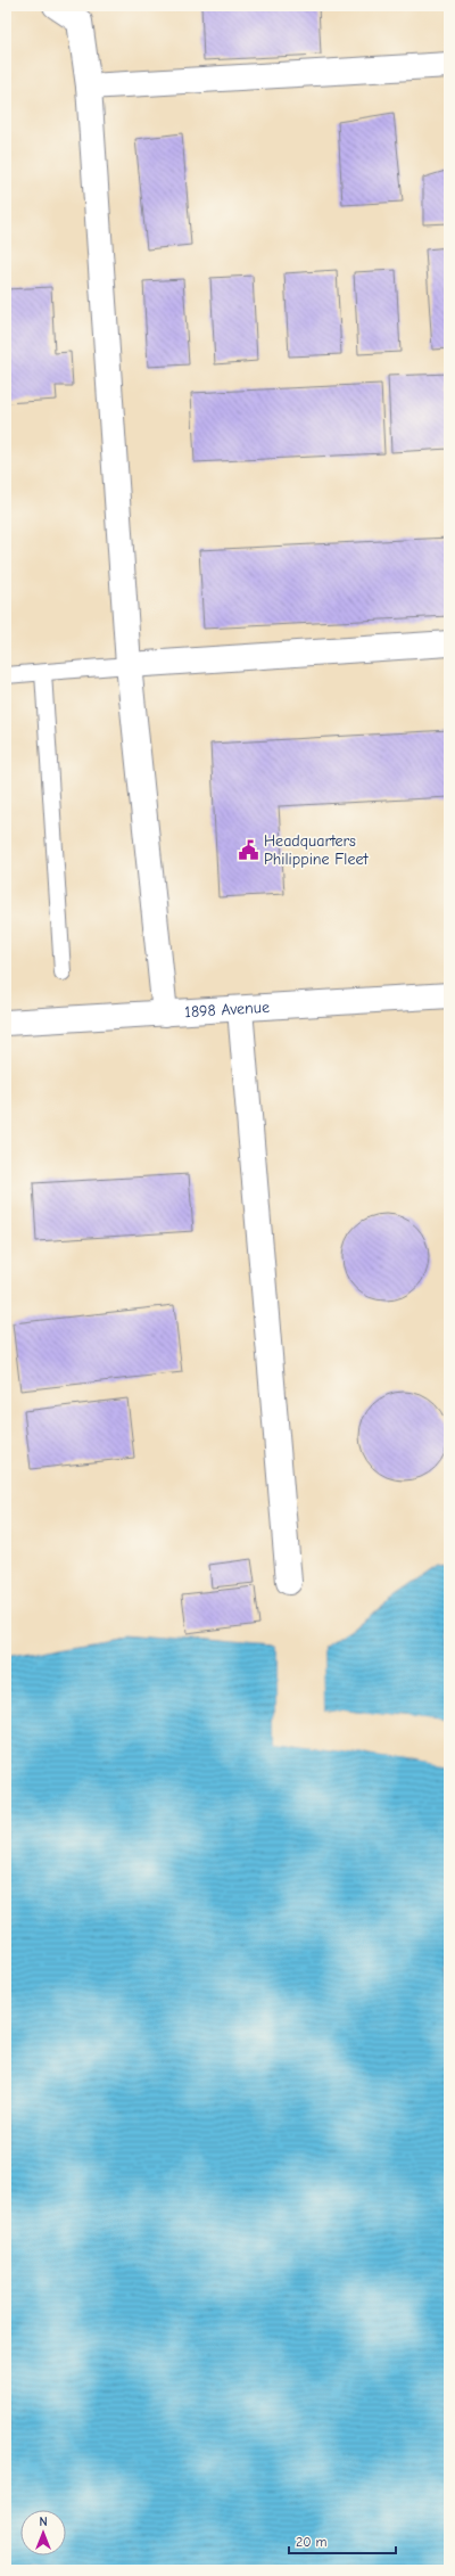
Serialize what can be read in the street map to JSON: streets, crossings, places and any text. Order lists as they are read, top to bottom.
{
  "streets": {
    "street": ["1898 Avenue"]
  },
  "places": {
    "public building": ["Headquarters Philippine Fleet"]
  },
  "scale_bar": "20 m",
  "north": "top"
}
